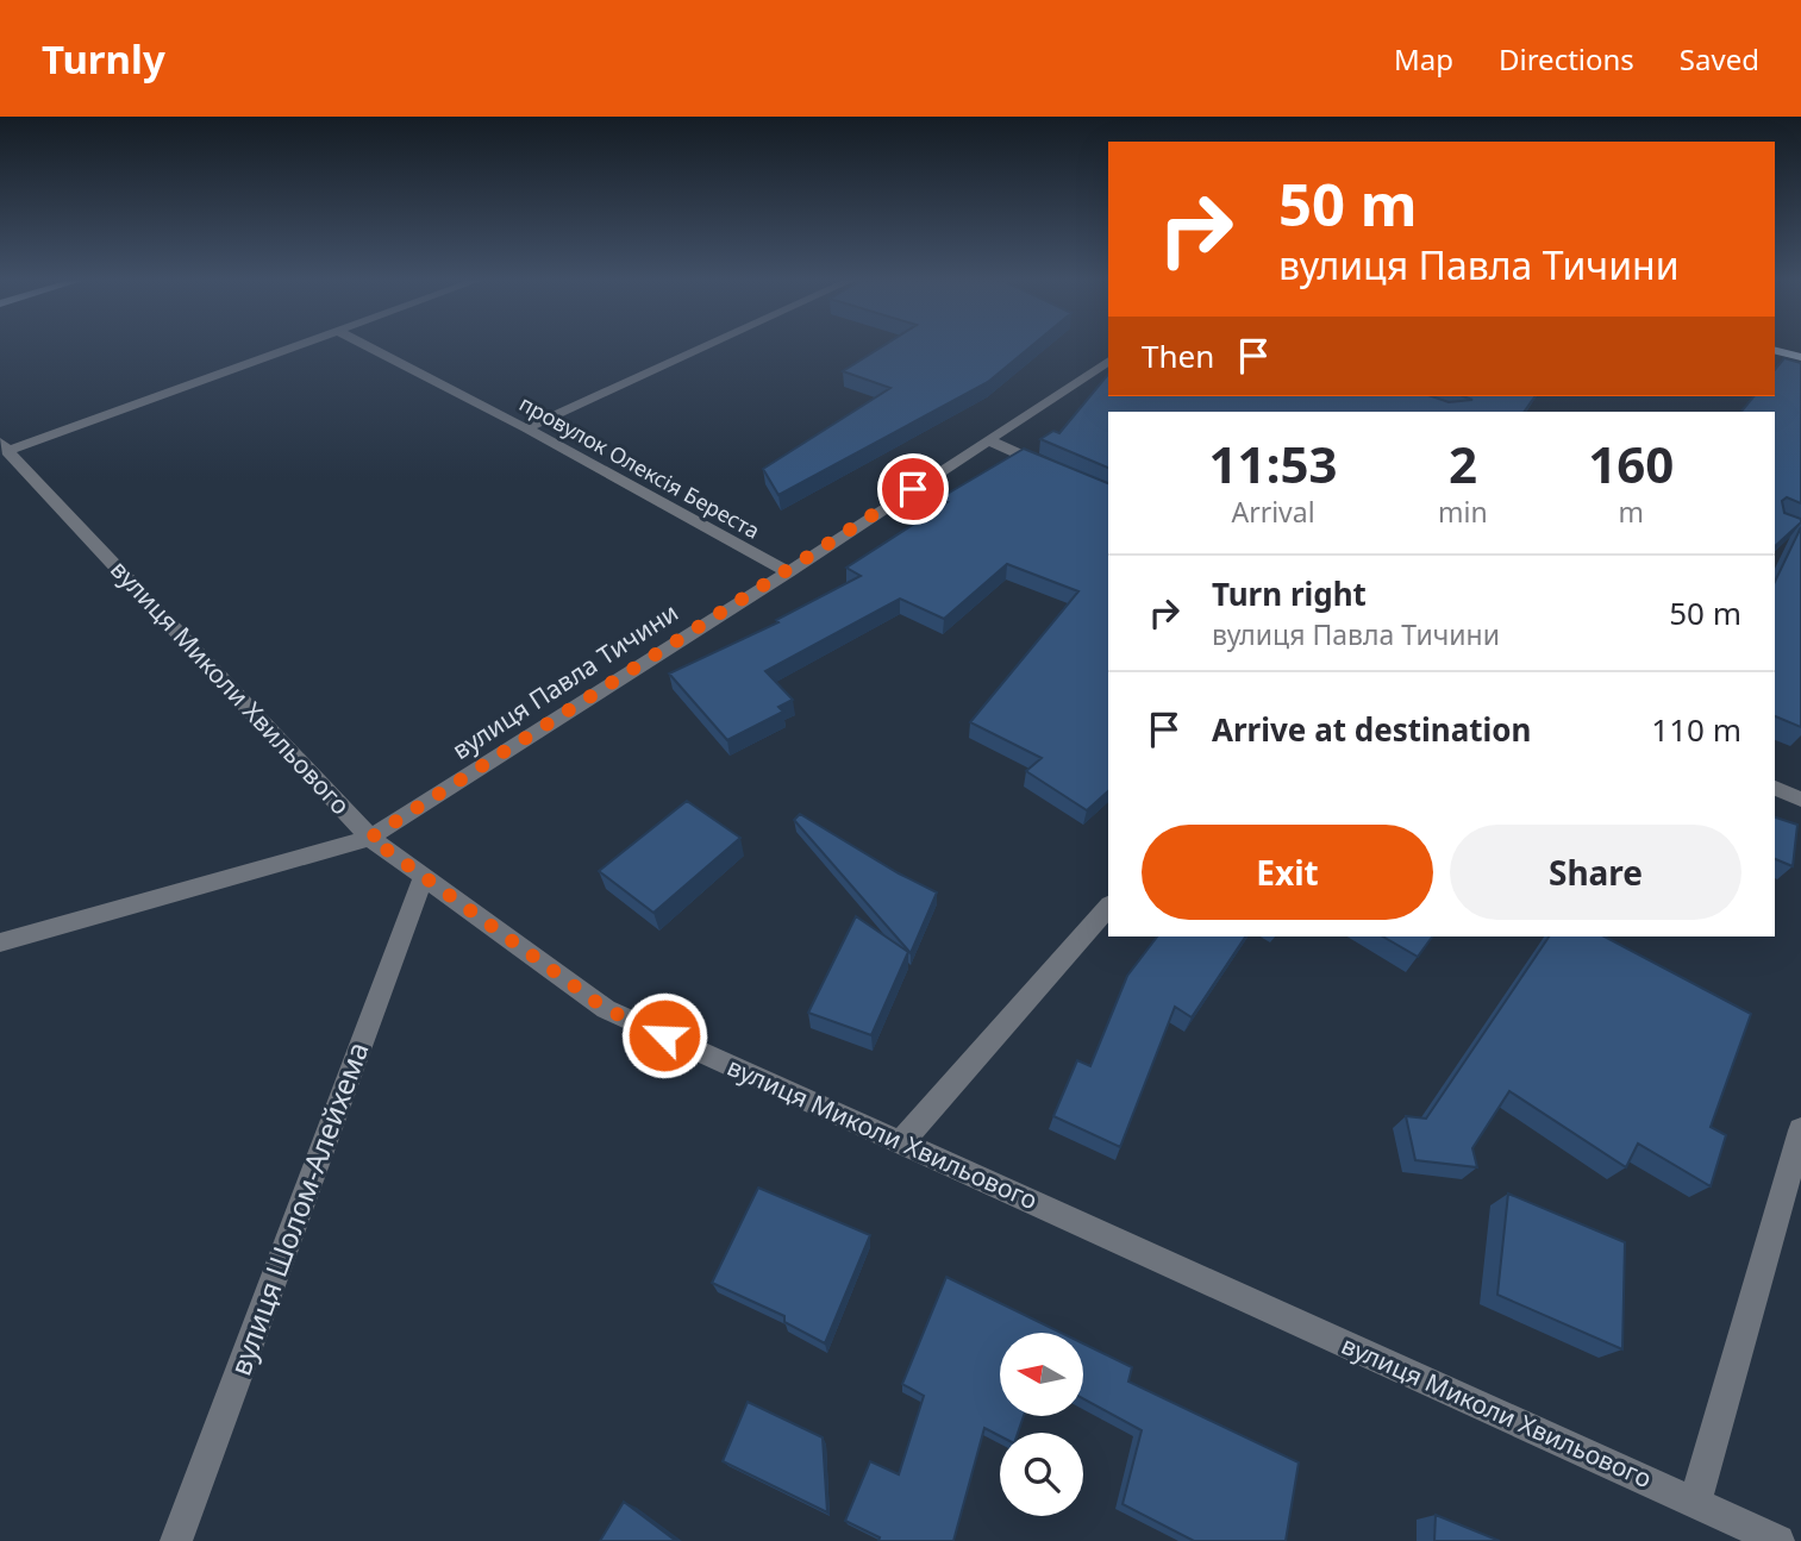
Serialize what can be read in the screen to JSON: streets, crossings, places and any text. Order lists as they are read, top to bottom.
{
  "streets": {
    "street": [
      "провулок Олексія Береста",
      "вулиця Павла Тичини",
      "вулиця Миколи Хвильового",
      "вулиця Шолом-Алейхема"
    ]
  },
  "crossings": [
    ["провулок Олексія Береста", "вулиця Павла Тичини"],
    ["вулиця Павла Тичини", "вулиця Миколи Хвильового"],
    ["вулиця Миколи Хвильового", "вулиця Шолом-Алейхема"]
  ],
  "north": "left",
  "page": {
    "header": "Turnly",
    "nav": ["Map", "Directions", "Saved"],
    "turn": ["50 m", "вулиця Павла Тичини"],
    "then": "Then",
    "eta": [
      "11:53",
      "Arrival",
      "2",
      "min",
      "160",
      "m"
    ],
    "list": [
      {
        "name": "Turn right",
        "note": "вулиця Павла Тичини",
        "value": "50 m"
      },
      {
        "name": "Arrive at destination",
        "value": "110 m"
      }
    ],
    "buttons": ["Exit", "Share"]
  }
}
